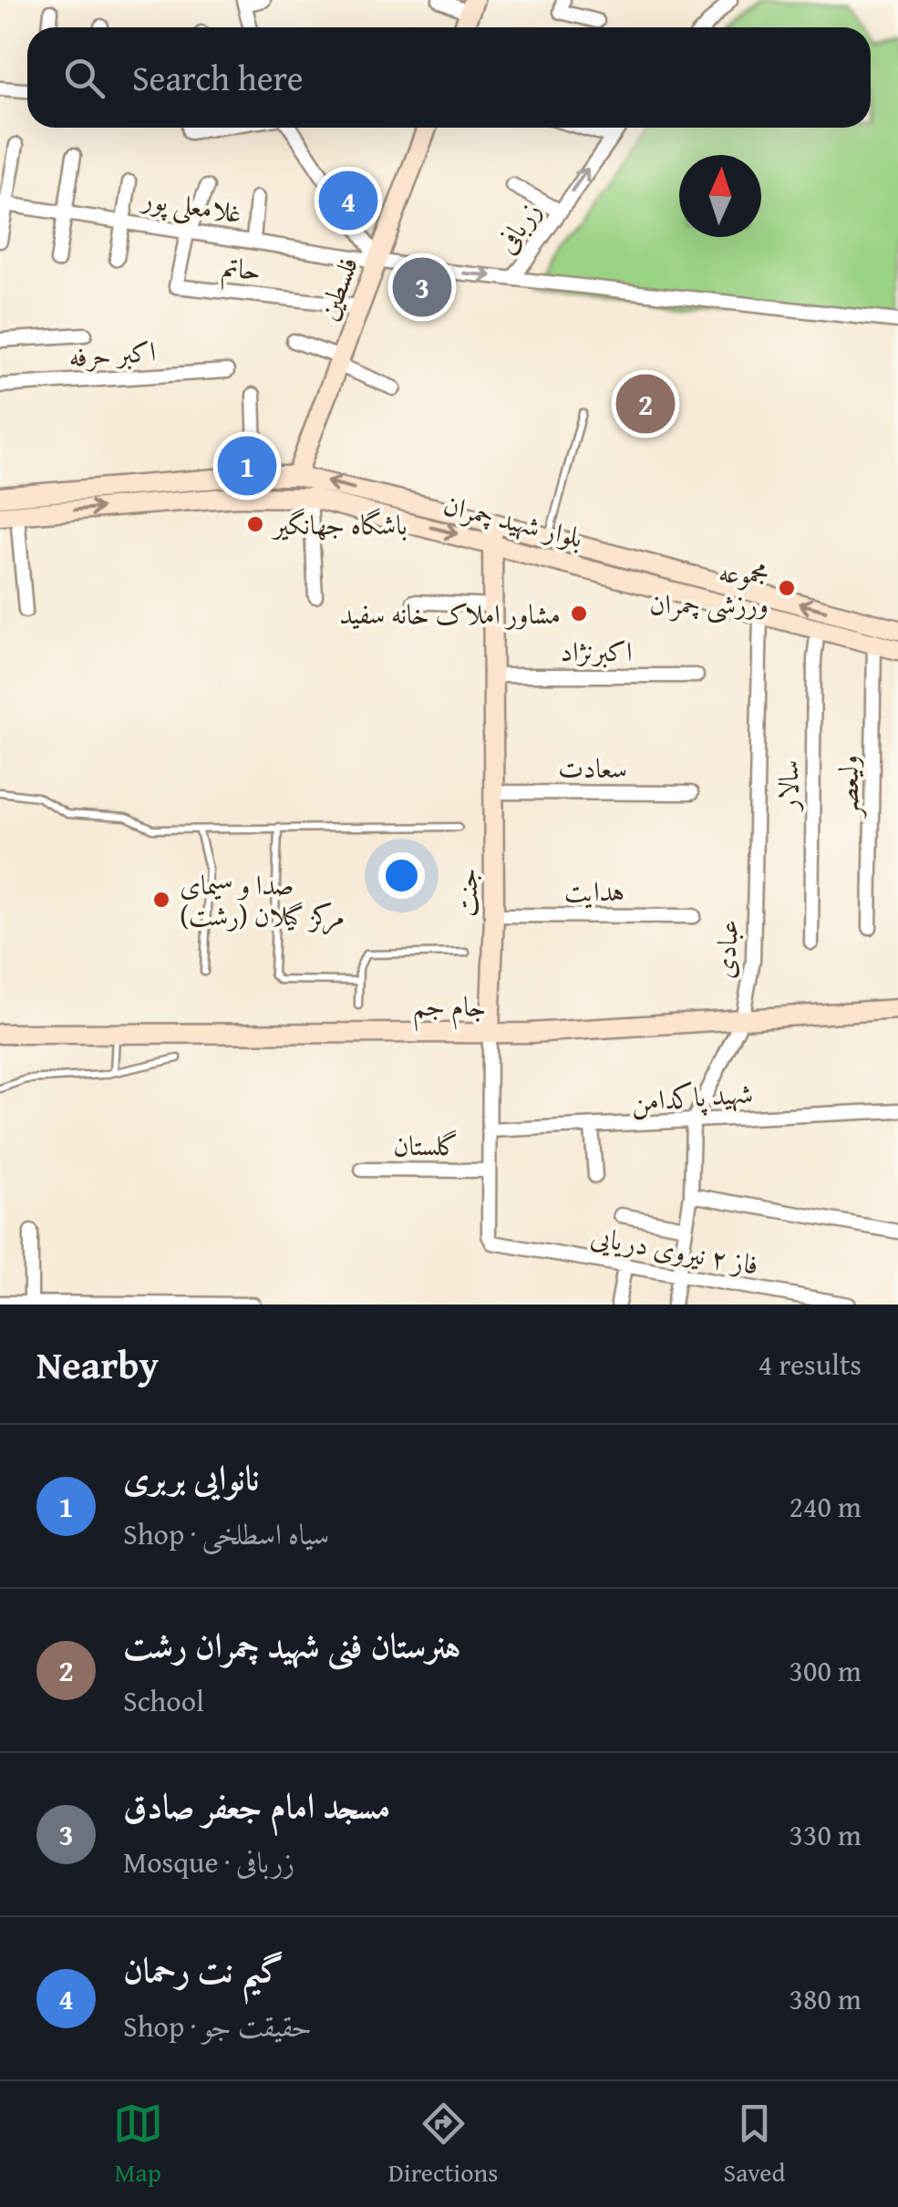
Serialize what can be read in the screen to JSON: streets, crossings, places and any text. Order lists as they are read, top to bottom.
{
  "streets": {
    "main road": [
      "فلسطین",
      "بلوار شهید چمران",
      "جنت",
      "جام جم"
    ],
    "street": [
      "غلامعلی پور",
      "زربافی",
      "حاتم",
      "اکبر حرفه",
      "اکبرنژاد",
      "سعادت",
      "سالار",
      "ولیعصر",
      "هدایت",
      "عبادی",
      "شهید پاکدامن",
      "گلستان",
      "فاز ۲ نیروی دریایی"
    ]
  },
  "crossings": [
    ["غلامعلی پور", "زربافی"],
    ["غلامعلی پور", "حاتم"],
    ["غلامعلی پور", "فلسطین"],
    ["زربافی", "فلسطین"],
    ["حاتم", "فلسطین"],
    ["فلسطین", "بلوار شهید چمران"],
    ["بلوار شهید چمران", "سالار"],
    ["بلوار شهید چمران", "ولیعصر"],
    ["بلوار شهید چمران", "جنت"],
    ["بلوار شهید چمران", "عبادی"],
    ["اکبرنژاد", "جنت"],
    ["سعادت", "جنت"],
    ["هدایت", "جنت"],
    ["جنت", "جام جم"],
    ["جنت", "شهید پاکدامن"],
    ["جنت", "گلستان"],
    ["جنت", "فاز ۲ نیروی دریایی"],
    ["عبادی", "جام جم"],
    ["عبادی", "شهید پاکدامن"],
    ["عبادی", "فاز ۲ نیروی دریایی"]
  ],
  "one_way": ["زربافی"],
  "places": [
    "باشگاه جهانگیر",
    "مجموعه ورزشی چمران",
    "مشاور املاک خانه سفید",
    "صدا و سیمای مرکز گیلان (رشت)"
  ],
  "north": "top",
  "page": {
    "search": "Search here",
    "pins": [
      "4",
      "3",
      "2",
      "1"
    ],
    "heading": ["Nearby", "4 results"],
    "list": [
      {
        "mark": "1",
        "name": "نانوایی بربری",
        "note": "Shop · سیاه اسطلخی",
        "value": "240 m"
      },
      {
        "mark": "2",
        "name": "هنرستان فنی شهید چمران رشت",
        "note": "School",
        "value": "300 m"
      },
      {
        "mark": "3",
        "name": "مسجد امام جعفر صادق",
        "note": "Mosque · زربافی",
        "value": "330 m"
      },
      {
        "mark": "4",
        "name": "گیم نت رحمان",
        "note": "Shop · حقیقت جو",
        "value": "380 m"
      }
    ],
    "nav": ["Map", "Directions", "Saved"]
  }
}
